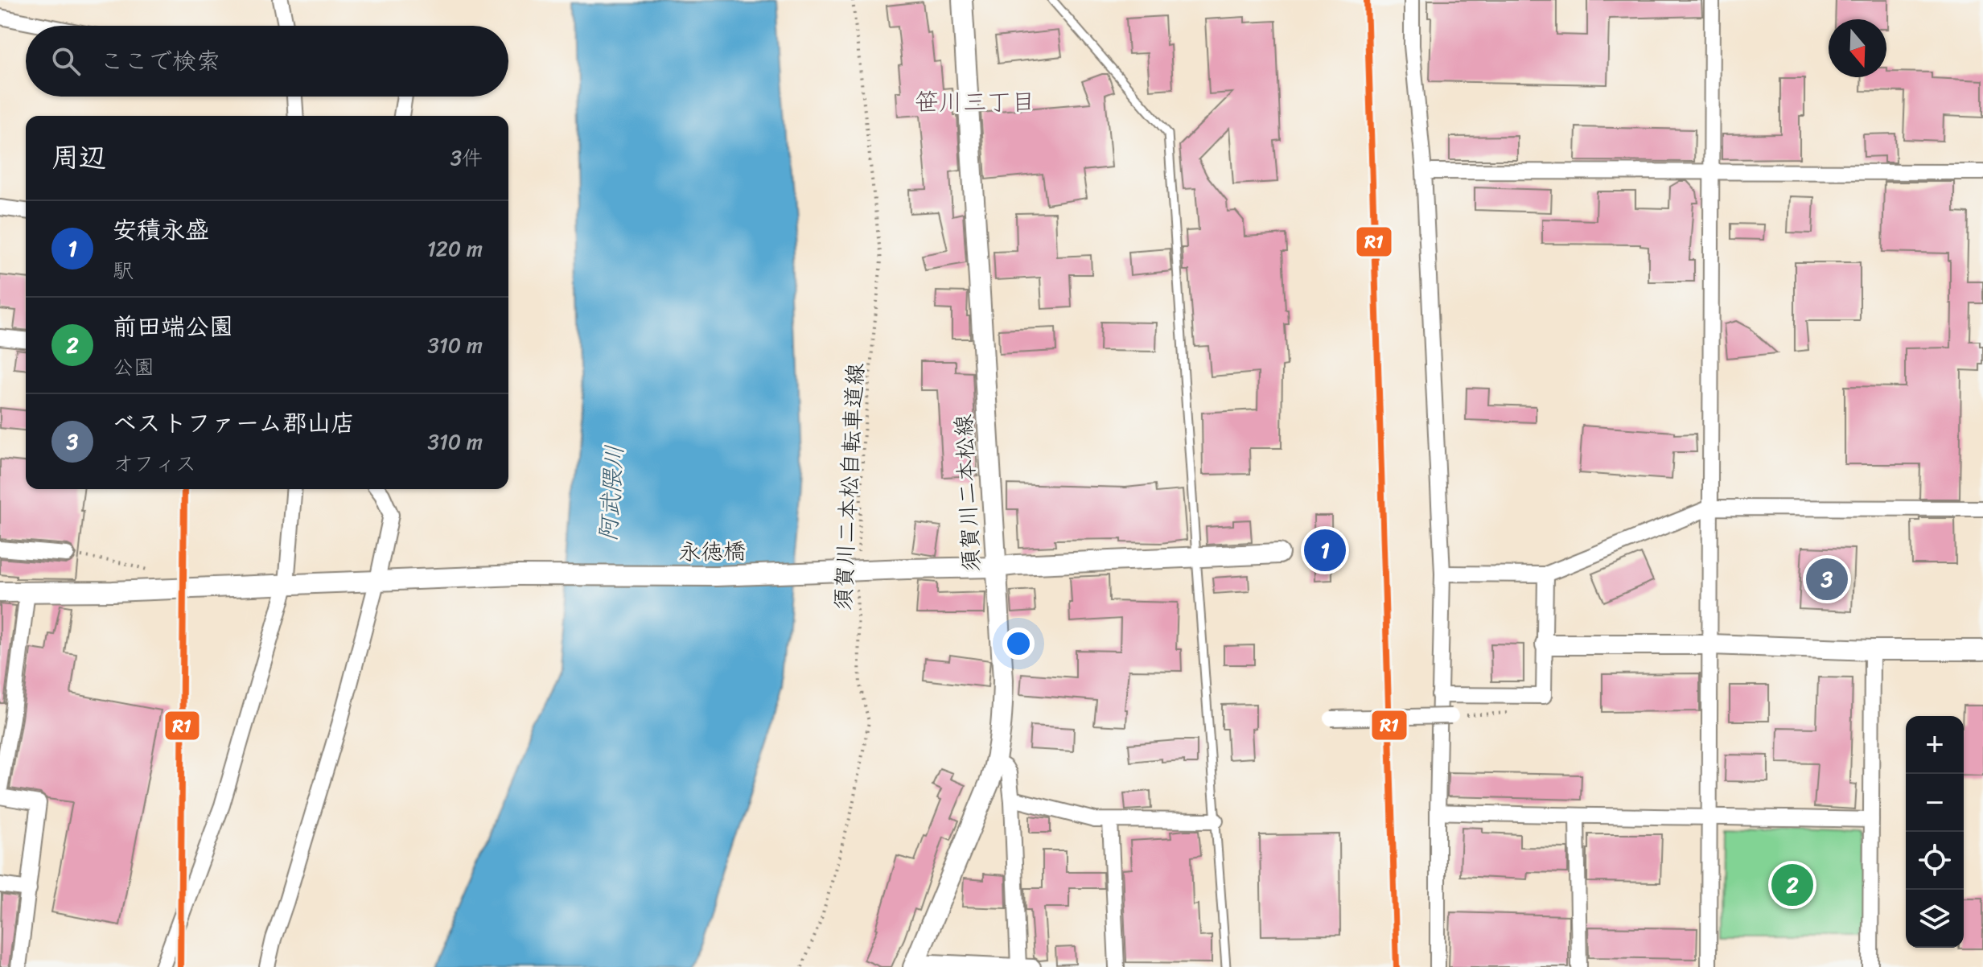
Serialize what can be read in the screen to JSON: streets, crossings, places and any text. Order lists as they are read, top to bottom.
{
  "streets": {
    "street": ["須賀川二本松線", "永徳橋"],
    "path": ["須賀川二本松自転車道線"]
  },
  "crossings": [
    ["須賀川二本松線", "永徳橋"]
  ],
  "districts": ["笹川三丁目"],
  "water": ["阿武隈川"],
  "lines": ["transit line R1"],
  "north": "bottom",
  "page": {
    "search": "ここで検索",
    "heading": ["周辺", "3件"],
    "list": [
      {
        "mark": "1",
        "name": "安積永盛",
        "note": "駅",
        "value": "120 m"
      },
      {
        "mark": "2",
        "name": "前田端公園",
        "note": "公園",
        "value": "310 m"
      },
      {
        "mark": "3",
        "name": "ベストファーム郡山店",
        "note": "オフィス",
        "value": "310 m"
      }
    ],
    "pins": ["1", "3", "2"],
    "map_buttons": ["+", "−"]
  }
}
